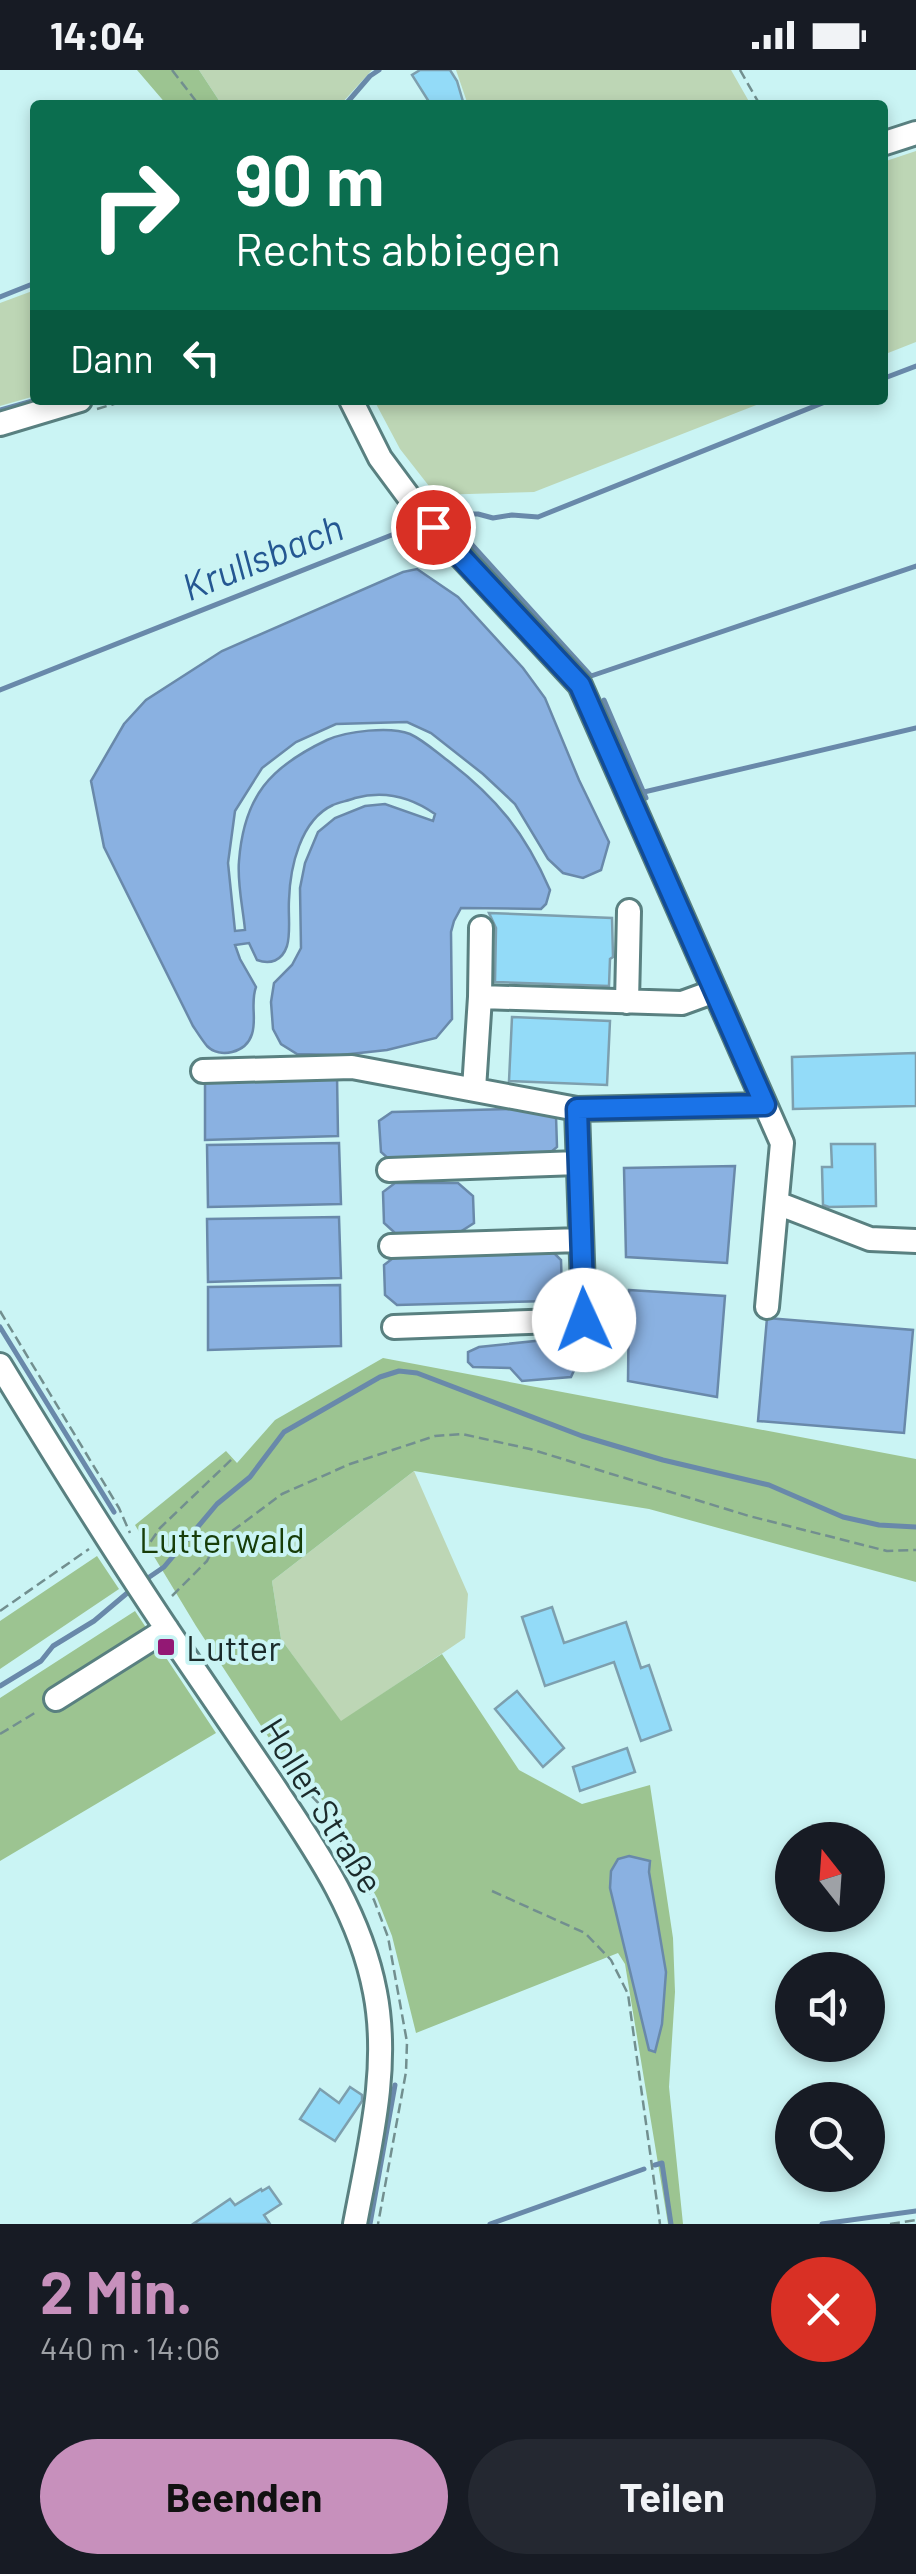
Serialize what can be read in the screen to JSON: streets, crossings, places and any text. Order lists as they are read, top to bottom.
{
  "streets": {
    "street": ["Holler Straße"]
  },
  "water": ["Krullsbach"],
  "parks": ["Lutterwald"],
  "places": {
    "transit": ["Lutter"]
  },
  "north": "top",
  "page": {
    "status": "14:04",
    "turn": ["90 m", "Rechts abbiegen"],
    "then": "Dann",
    "heading": ["2 Min.", "440 m · 14:06"],
    "buttons": ["Beenden", "Teilen"]
  }
}
